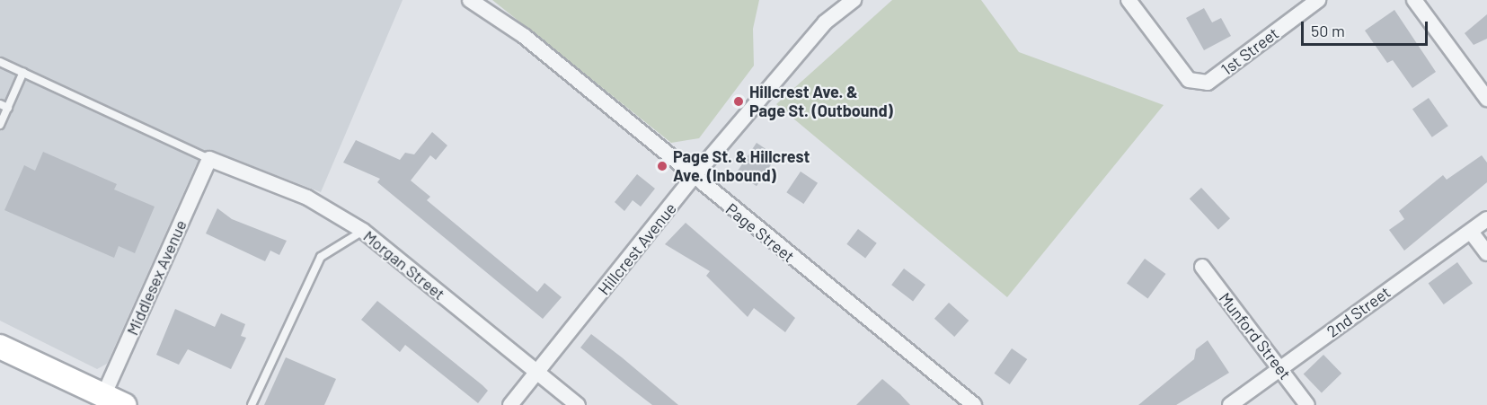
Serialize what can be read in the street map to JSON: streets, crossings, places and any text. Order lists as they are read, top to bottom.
{
  "streets": {
    "street": [
      "1st Street",
      "Page Street",
      "Hillcrest Avenue",
      "Morgan Street",
      "Middlesex Avenue",
      "2nd Street",
      "Munford Street"
    ]
  },
  "crossings": [
    ["Page Street", "Hillcrest Avenue"],
    ["Hillcrest Avenue", "Morgan Street"],
    ["Morgan Street", "Middlesex Avenue"],
    ["2nd Street", "Munford Street"]
  ],
  "places": ["Hillcrest Ave. & Page St. (Outbound)", "Page St. & Hillcrest Ave. (Inbound)"],
  "scale_bar": "50 m"
}
